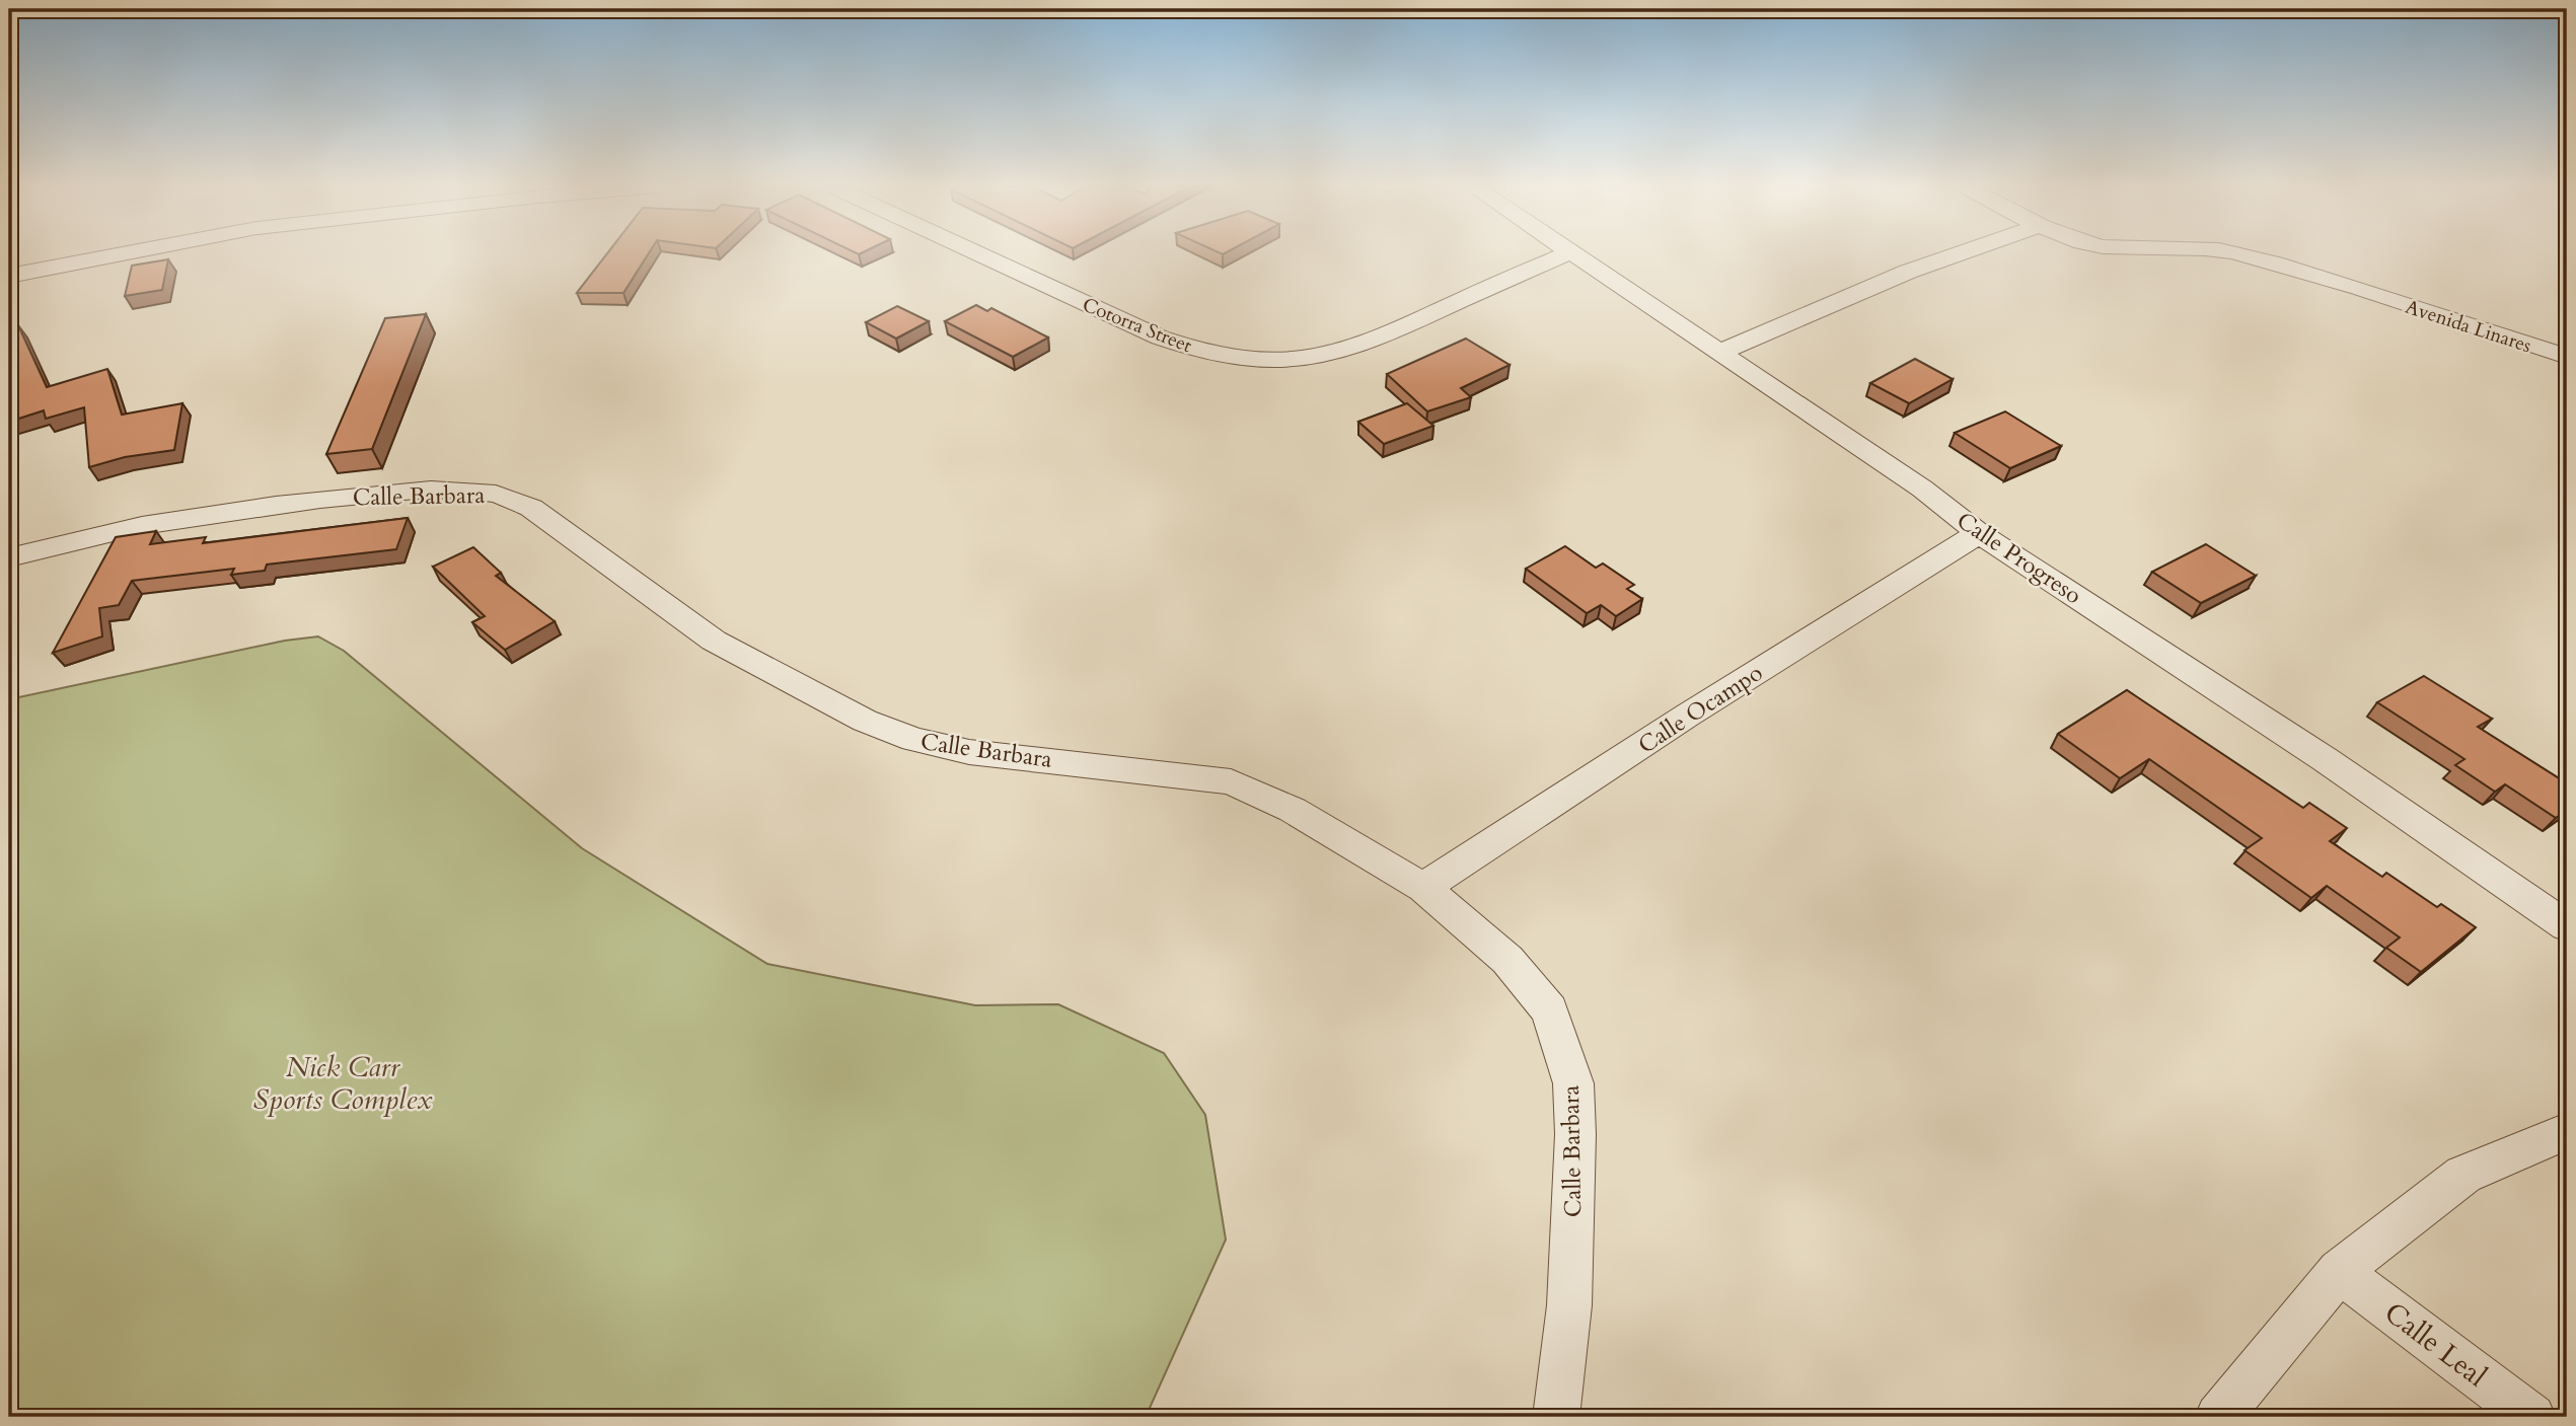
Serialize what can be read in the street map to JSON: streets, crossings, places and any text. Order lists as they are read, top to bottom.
{
  "streets": {
    "street": [
      "Cotorra Street",
      "Avenida Linares",
      "Calle Barbara",
      "Calle Progreso",
      "Calle Ocampo",
      "Calle Leal"
    ]
  },
  "crossings": [
    ["Calle Barbara", "Calle Ocampo"],
    ["Calle Progreso", "Calle Ocampo"]
  ],
  "parks": ["Nick Carr Sports Complex"]
}
